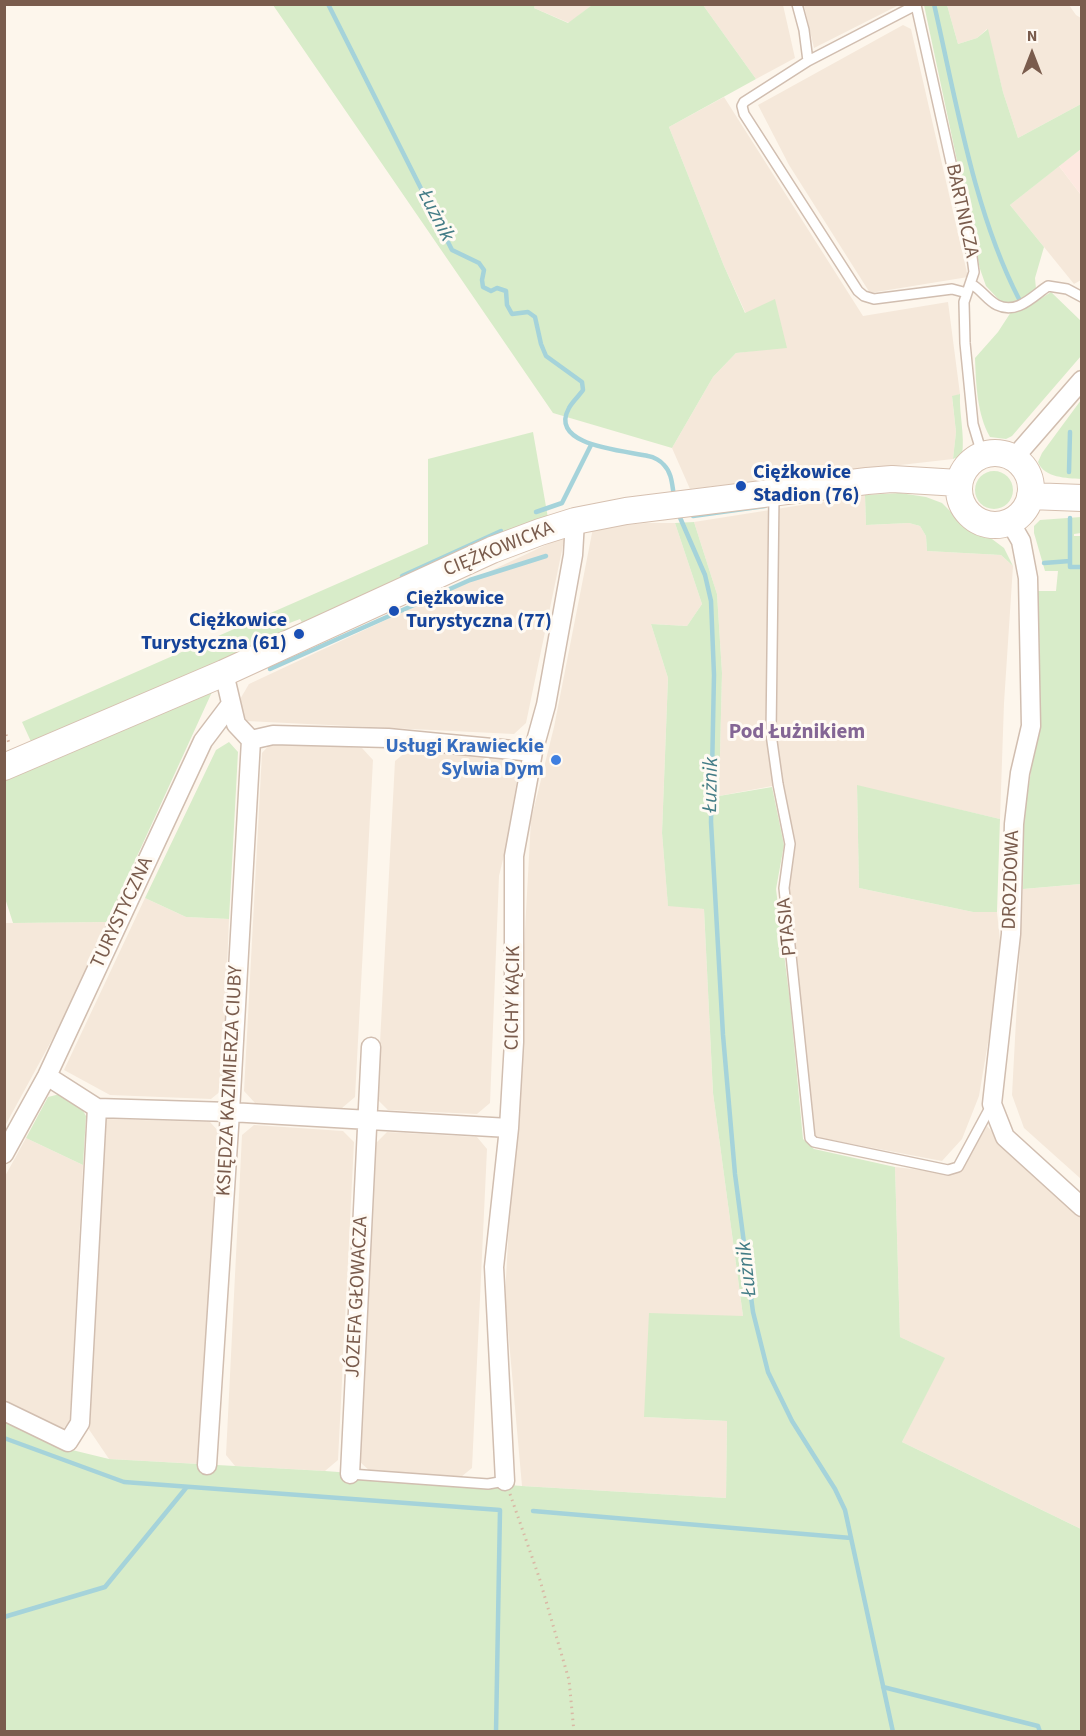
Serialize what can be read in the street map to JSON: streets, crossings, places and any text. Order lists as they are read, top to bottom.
{
  "streets": {
    "street": [
      "CIĘŻKOWICKA",
      "DROZDOWA",
      "TURYSTYCZNA",
      "CICHY KĄCIK",
      "KSIĘDZA KAZIMIERZA CIUBY",
      "JÓZEFA GŁOWACZA"
    ],
    "lane": ["BARTNICZA", "PTASIA"]
  },
  "crossings": [
    ["BARTNICZA", "CIĘŻKOWICKA"],
    ["BARTNICZA", "DROZDOWA"],
    ["CIĘŻKOWICKA", "DROZDOWA"],
    ["CIĘŻKOWICKA", "PTASIA"],
    ["CIĘŻKOWICKA", "CICHY KĄCIK"],
    ["DROZDOWA", "PTASIA"]
  ],
  "districts": ["Pod Łużnikiem"],
  "water": ["Łużnik"],
  "places": [
    "Ciężkowice Stadion (76)",
    "Ciężkowice Turystyczna (77)",
    "Ciężkowice Turystyczna (61)",
    "Usługi Krawieckie Sylwia Dym"
  ],
  "north": "top"
}
